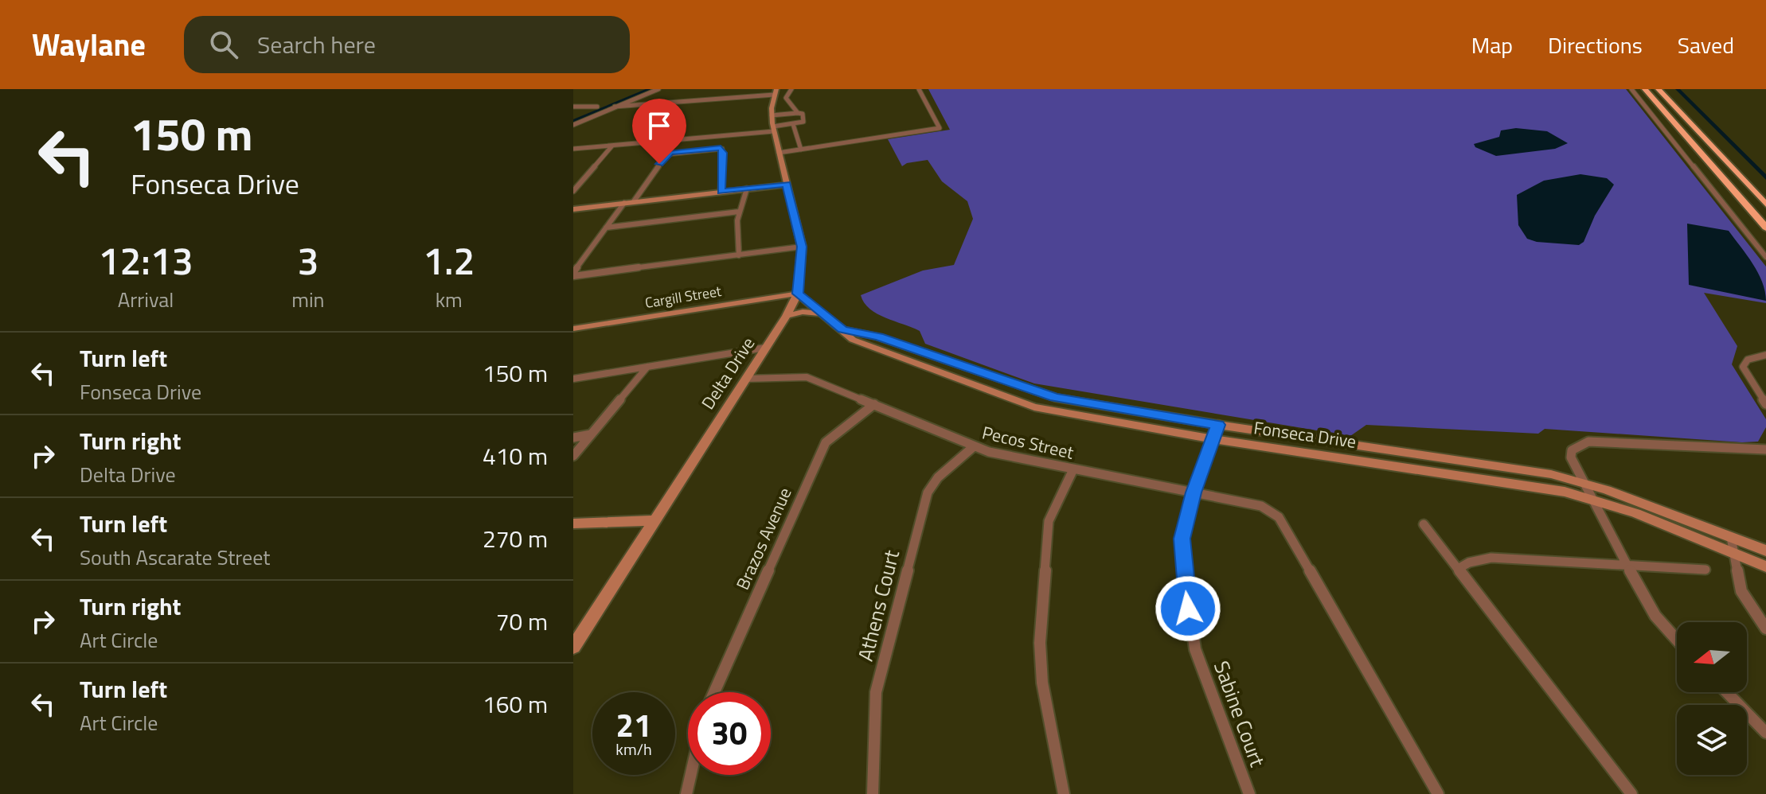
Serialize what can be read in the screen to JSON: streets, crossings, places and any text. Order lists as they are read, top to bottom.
{
  "streets": {
    "main road": ["Cargill Street", "Delta Drive", "Fonseca Drive"],
    "street": [
      "Pecos Street",
      "Brazos Avenue",
      "Athens Court",
      "Sabine Court"
    ]
  },
  "crossings": [
    ["Cargill Street", "Delta Drive"],
    ["Cargill Street", "Fonseca Drive"],
    ["Delta Drive", "Fonseca Drive"],
    ["Delta Drive", "Pecos Street"],
    ["Fonseca Drive", "Sabine Court"],
    ["Pecos Street", "Brazos Avenue"],
    ["Pecos Street", "Athens Court"],
    ["Pecos Street", "Sabine Court"]
  ],
  "north": "left",
  "page": {
    "header": "Waylane",
    "search": "Search here",
    "nav": ["Map", "Directions", "Saved"],
    "turn": ["150 m", "Fonseca Drive"],
    "eta": [
      "12:13",
      "Arrival",
      "3",
      "min",
      "1.2",
      "km"
    ],
    "list": [
      {
        "name": "Turn left",
        "note": "Fonseca Drive",
        "value": "150 m"
      },
      {
        "name": "Turn right",
        "note": "Delta Drive",
        "value": "410 m"
      },
      {
        "name": "Turn left",
        "note": "South Ascarate Street",
        "value": "270 m"
      },
      {
        "name": "Turn right",
        "note": "Art Circle",
        "value": "70 m"
      },
      {
        "name": "Turn left",
        "note": "Art Circle",
        "value": "160 m"
      }
    ],
    "speed": "21 km/h",
    "limit": "30"
  }
}
